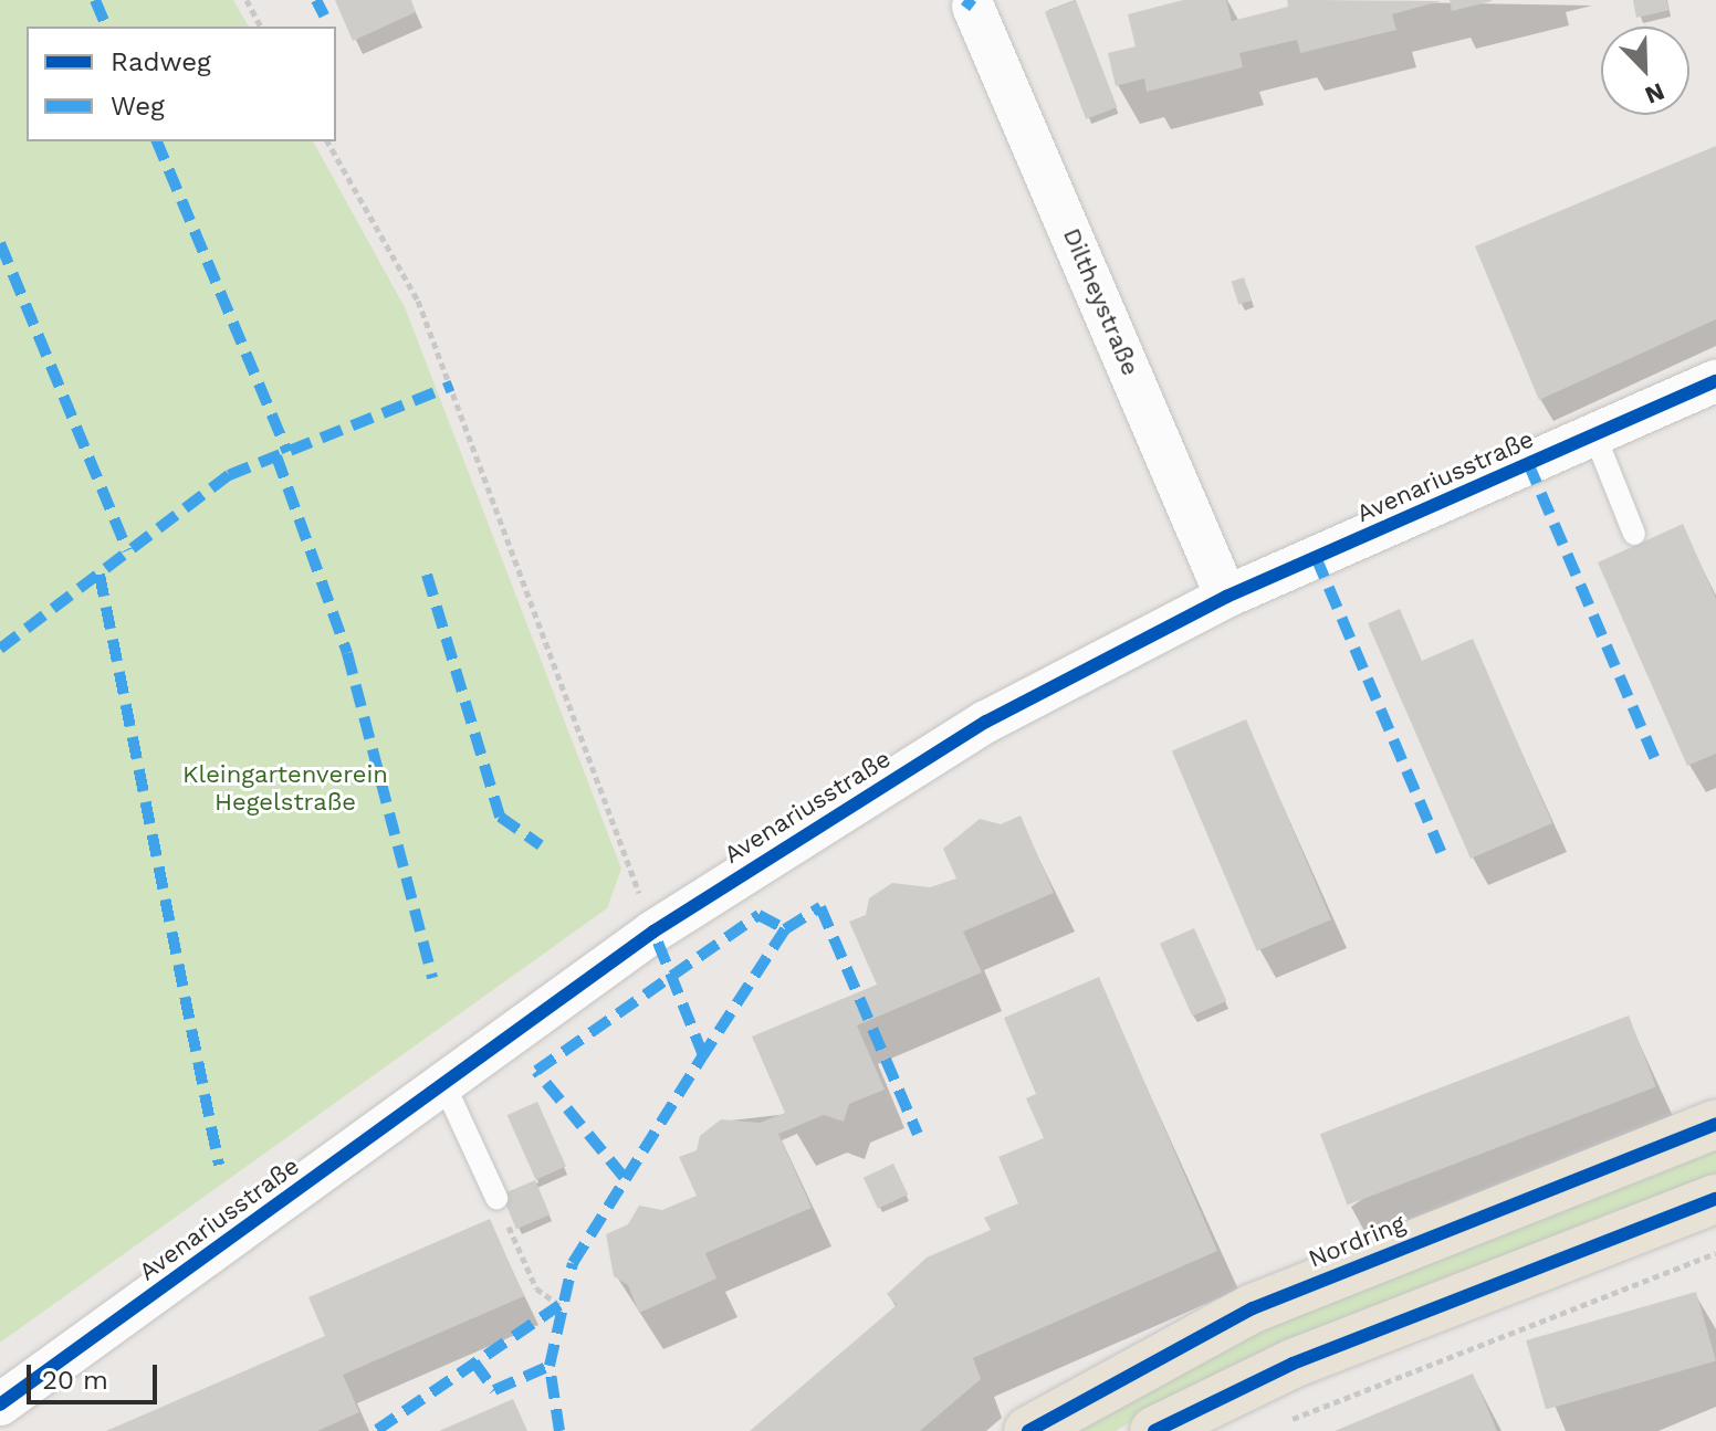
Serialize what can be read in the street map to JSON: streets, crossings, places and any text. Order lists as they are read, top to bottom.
{
  "streets": {
    "main road": ["Nordring"],
    "street": ["Diltheystraße", "Avenariusstraße"]
  },
  "crossings": [
    ["Diltheystraße", "Avenariusstraße"]
  ],
  "parks": ["Kleingartenverein Hegelstraße"],
  "legend": ["Radweg", "Weg"],
  "scale_bar": "20 m",
  "north": "bottom right"
}
